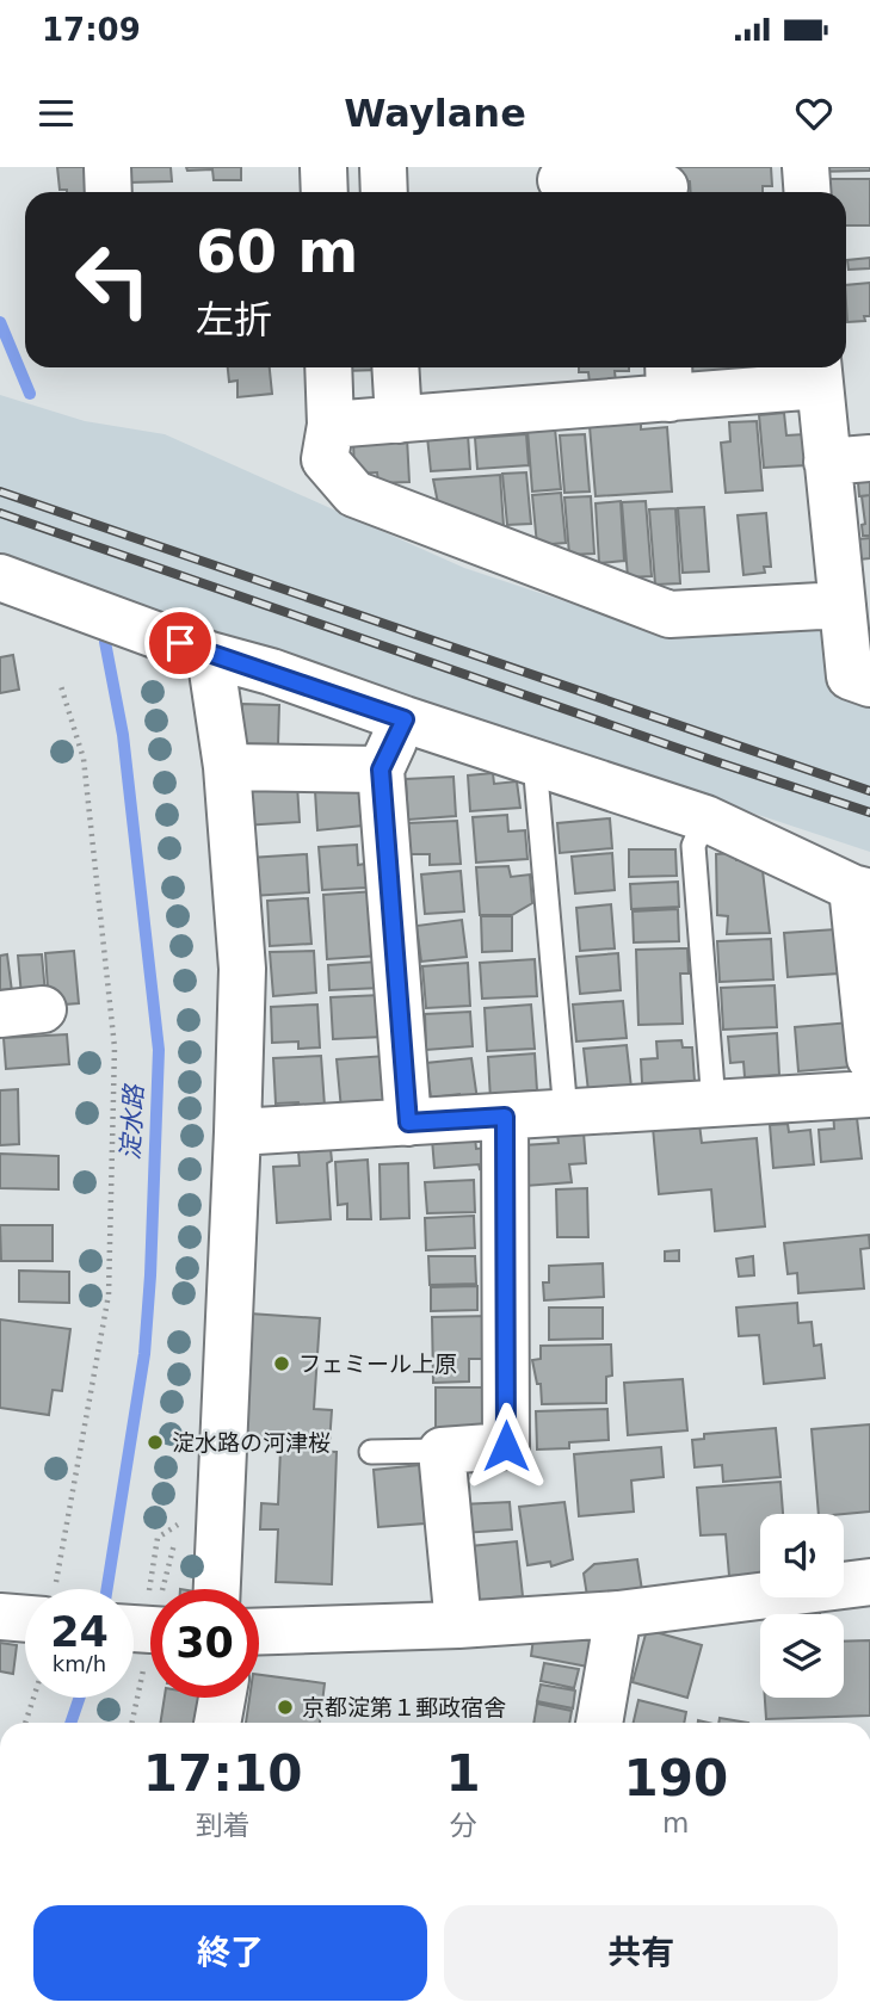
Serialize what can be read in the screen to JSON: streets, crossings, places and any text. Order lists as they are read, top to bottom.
{
  "water": ["淀水路"],
  "places": ["フェミール上原", "淀水路の河津桜", "京都淀第１郵政宿舎"],
  "page": {
    "status": "17:09",
    "header": "Waylane",
    "turn": ["60 m", "左折"],
    "speed": "24 km/h",
    "limit": "30",
    "eta": [
      "17:10",
      "到着",
      "1",
      "分",
      "190",
      "m"
    ],
    "buttons": ["終了", "共有"]
  }
}
